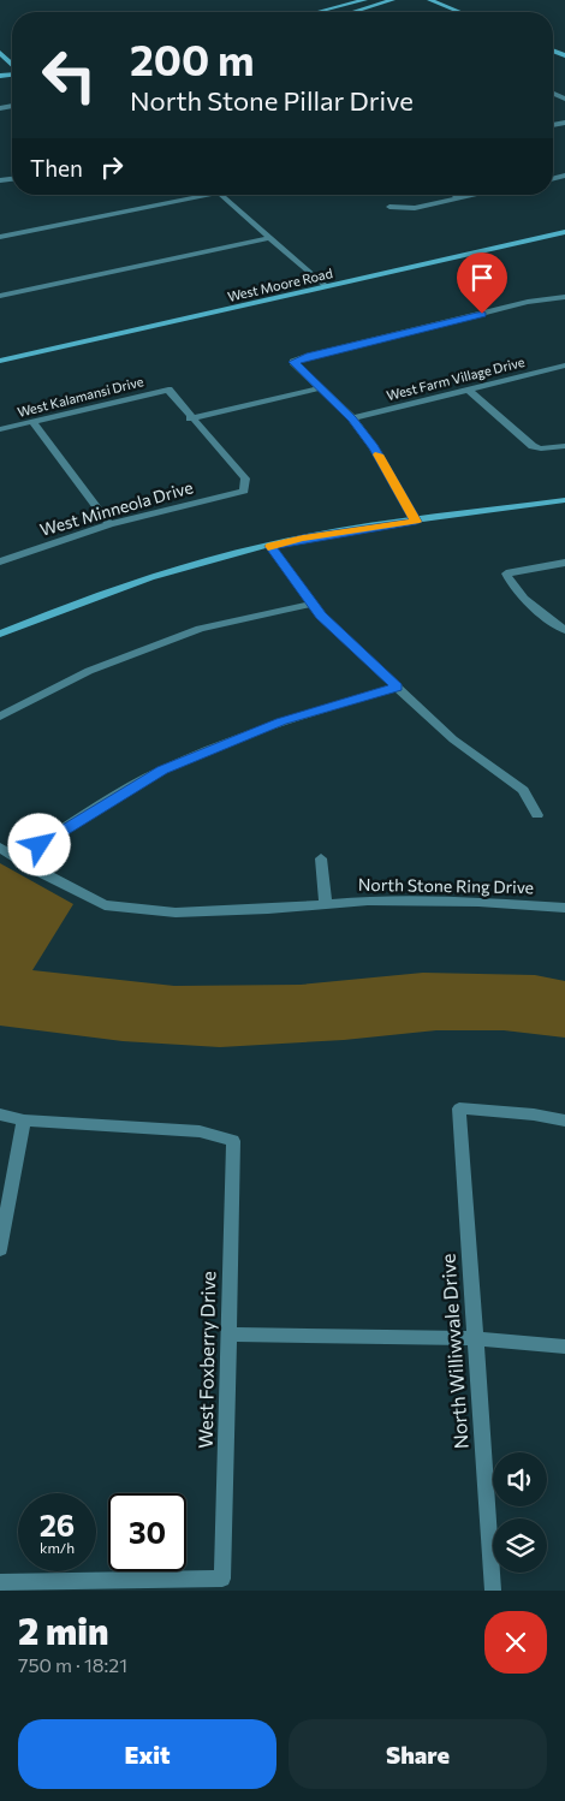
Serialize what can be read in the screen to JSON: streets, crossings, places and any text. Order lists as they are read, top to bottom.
{
  "streets": {
    "street": [
      "West Moore Road",
      "West Farm Village Drive",
      "West Kalamansi Drive",
      "West Minneola Drive",
      "North Stone Ring Drive",
      "North Williwvale Drive",
      "West Foxberry Drive"
    ]
  },
  "crossings": [
    ["West Kalamansi Drive", "West Minneola Drive"]
  ],
  "page": {
    "turn": ["200 m", "North Stone Pillar Drive"],
    "then": "Then",
    "speed": "26 km/h",
    "limit": "30",
    "heading": ["2 min", "750 m · 18:21"],
    "buttons": ["Exit", "Share"]
  }
}
